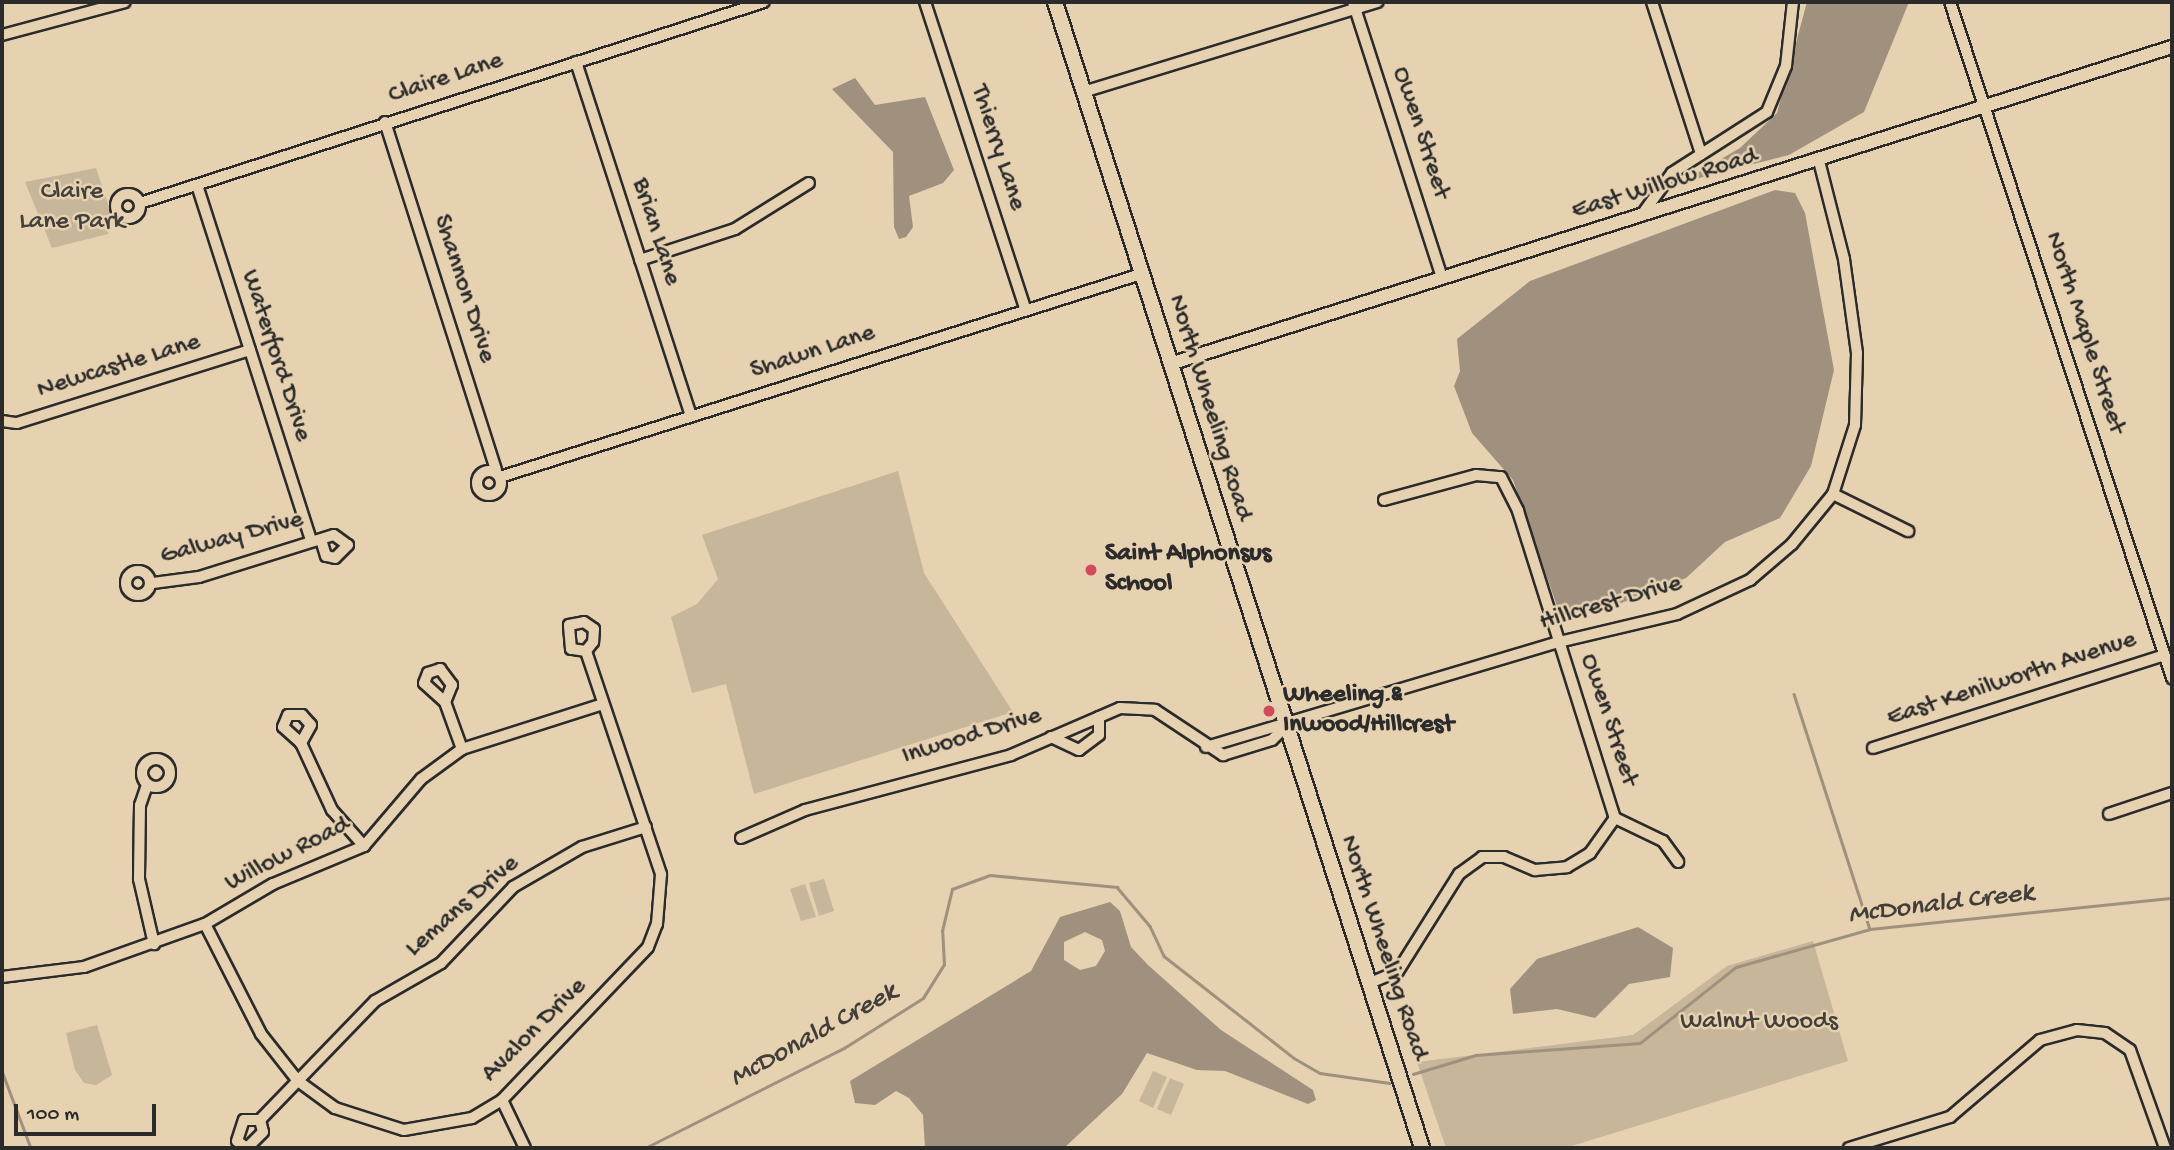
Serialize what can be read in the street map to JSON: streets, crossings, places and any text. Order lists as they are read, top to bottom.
{
  "streets": {
    "main road": ["North Wheeling Road"],
    "street": [
      "Claire Lane",
      "Owen Street",
      "Thierry Lane",
      "East Willow Road",
      "Brian Lane",
      "Shannon Drive",
      "North Maple Street",
      "Shawn Lane",
      "Waterford Drive",
      "Newcastle Lane",
      "Galway Drive",
      "Hillcrest Drive",
      "East Kenilworth Avenue",
      "Inwood Drive",
      "Willow Road",
      "Lemans Drive",
      "Avalon Drive"
    ]
  },
  "crossings": [
    ["Claire Lane", "Brian Lane"],
    ["Claire Lane", "Shannon Drive"],
    ["Claire Lane", "Waterford Drive"],
    ["Owen Street", "East Willow Road"],
    ["Owen Street", "Hillcrest Drive"],
    ["Thierry Lane", "Shawn Lane"],
    ["East Willow Road", "North Maple Street"],
    ["East Willow Road", "North Wheeling Road"],
    ["East Willow Road", "Hillcrest Drive"],
    ["Brian Lane", "Shawn Lane"],
    ["Shannon Drive", "Shawn Lane"],
    ["North Maple Street", "East Kenilworth Avenue"],
    ["Shawn Lane", "North Wheeling Road"],
    ["Waterford Drive", "Newcastle Lane"],
    ["Waterford Drive", "Galway Drive"],
    ["North Wheeling Road", "Hillcrest Drive"],
    ["North Wheeling Road", "Inwood Drive"],
    ["Hillcrest Drive", "Inwood Drive"],
    ["Willow Road", "Avalon Drive"],
    ["Lemans Drive", "Avalon Drive"]
  ],
  "water": ["McDonald Creek"],
  "parks": ["Claire Lane Park", "Walnut Woods"],
  "places": ["Saint Alphonsus School", "Wheeling & Inwood/Hillcrest"],
  "scale_bar": "100 m"
}
